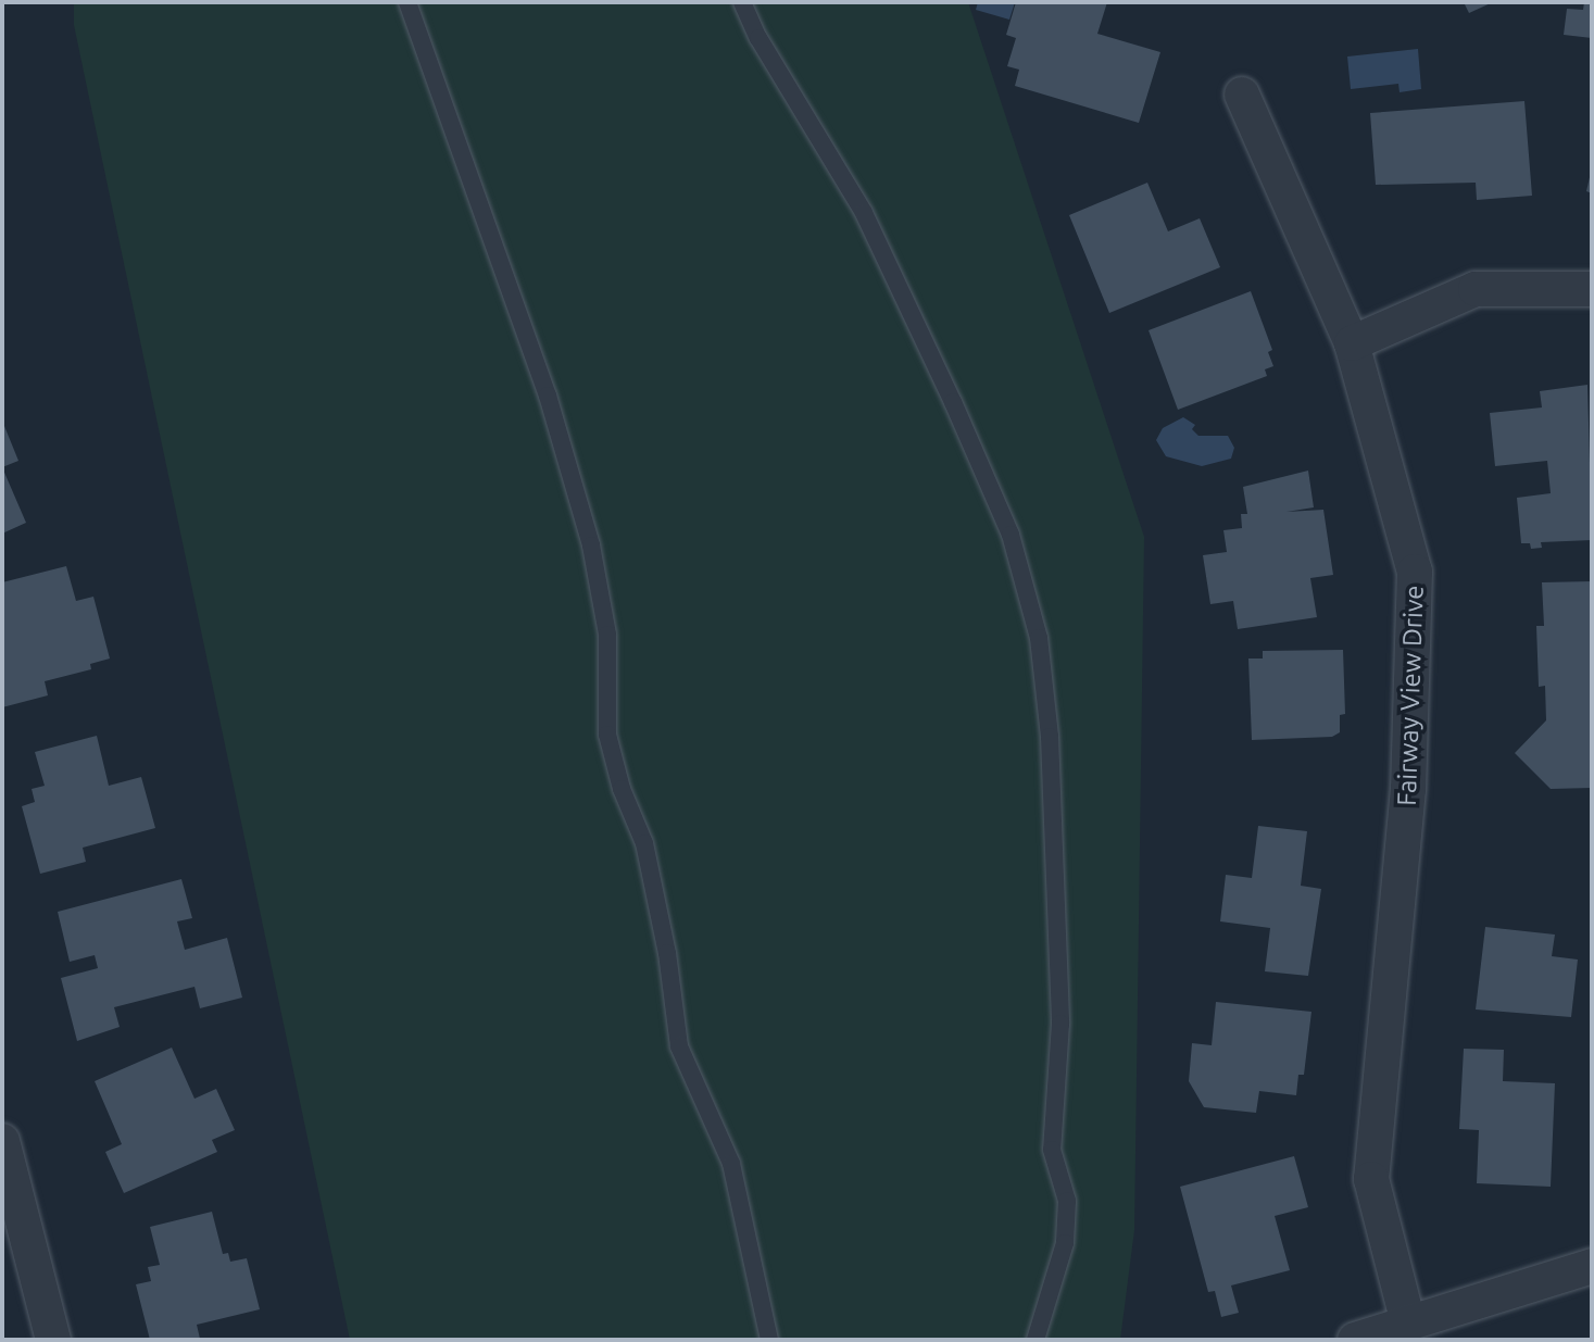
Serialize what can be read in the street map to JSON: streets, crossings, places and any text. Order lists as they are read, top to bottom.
{
  "streets": {
    "street": ["Fairway View Drive"]
  }
}
